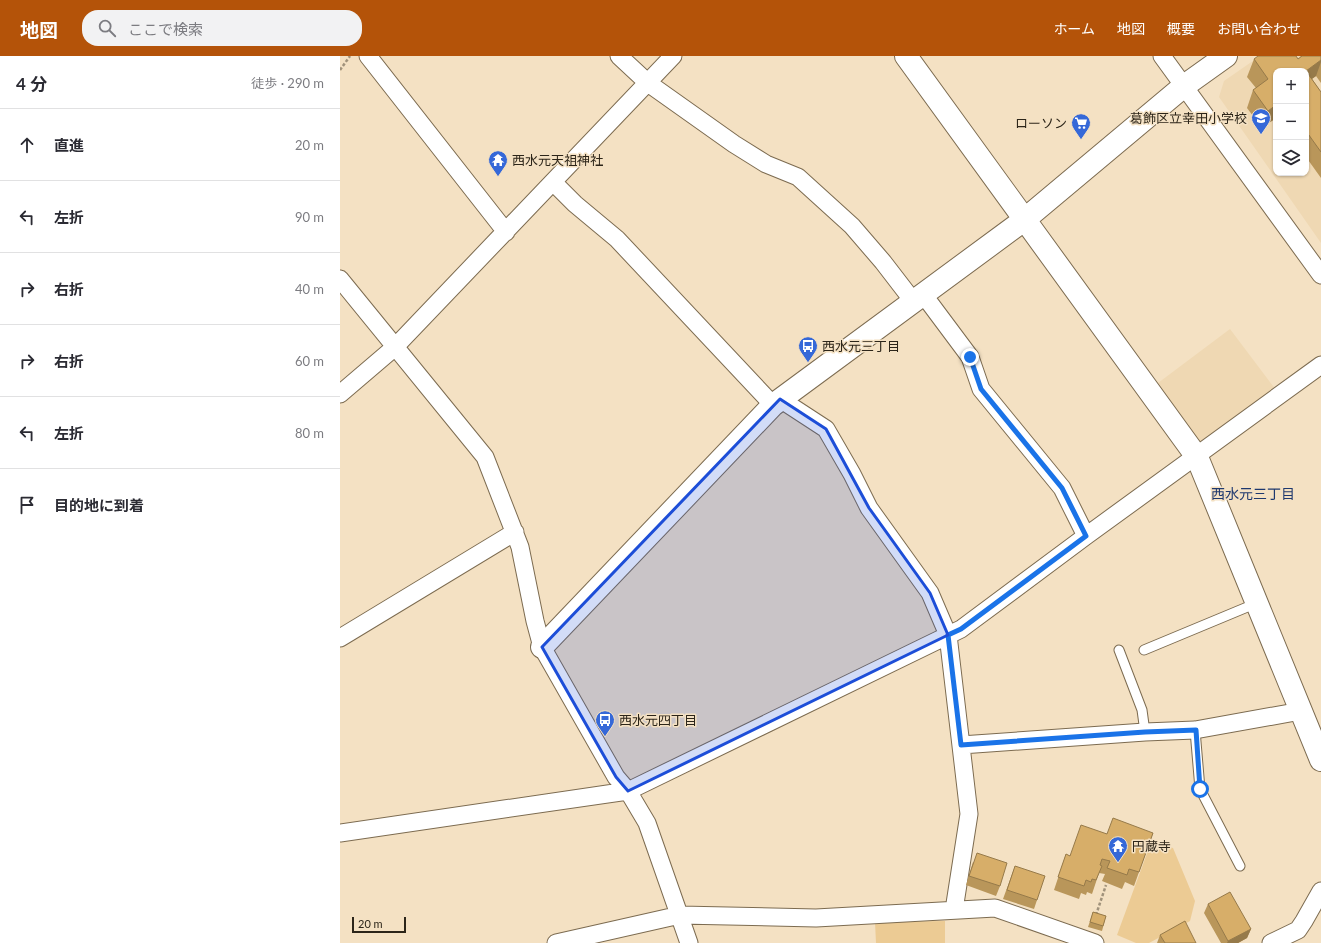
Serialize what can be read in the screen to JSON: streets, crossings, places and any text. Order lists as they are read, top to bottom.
{
  "districts": ["西水元三丁目"],
  "places": {
    "school or university": ["葛飾区立幸田小学校"],
    "supermarket": ["ローソン"],
    "temple": ["西水元天祖神社", "円蔵寺"],
    "bus stop": ["西水元三丁目", "西水元四丁目"]
  },
  "scale_bar": "20 m",
  "page": {
    "header": "地図",
    "search": "ここで検索",
    "nav": [
      "ホーム",
      "地図",
      "概要",
      "お問い合わせ"
    ],
    "heading": ["4 分", "徒歩 · 290 m"],
    "map_buttons": ["+", "−"],
    "list": [
      ["直進", "20 m"],
      ["左折", "90 m"],
      ["右折", "40 m"],
      ["右折", "60 m"],
      ["左折", "80 m"],
      "目的地に到着"
    ],
    "scale": "20 m"
  }
}
